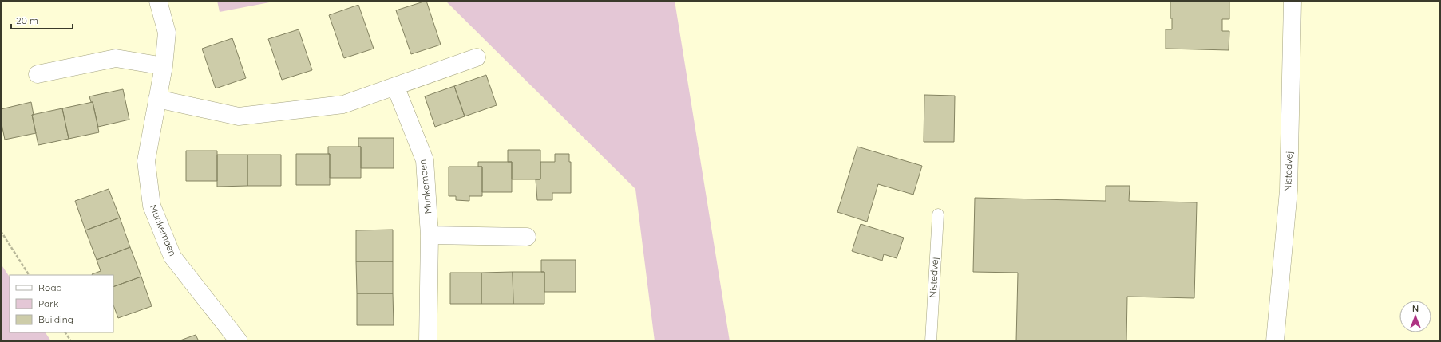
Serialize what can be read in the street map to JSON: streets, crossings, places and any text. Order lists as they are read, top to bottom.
{
  "streets": {
    "street": ["Nistedvej", "Munkemaen"]
  },
  "legend": ["Road", "Park", "Building"],
  "scale_bar": "20 m",
  "north": "top"
}
